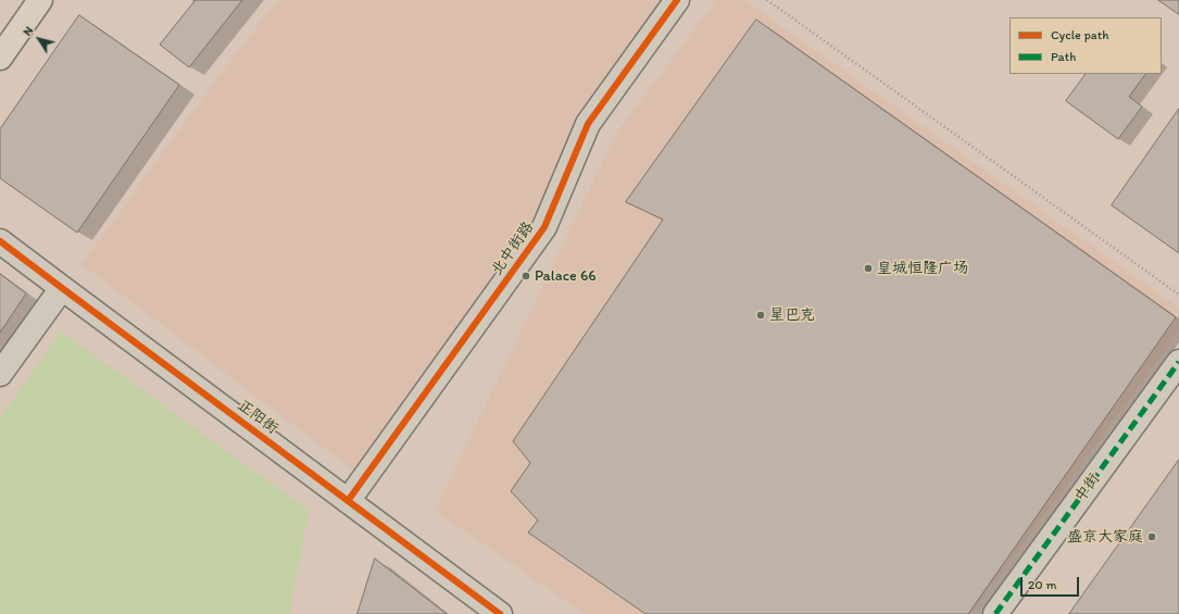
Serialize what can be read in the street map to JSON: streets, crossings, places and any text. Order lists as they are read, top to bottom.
{
  "streets": {
    "street": ["北中街路", "正阳街", "中街"]
  },
  "crossings": [
    ["北中街路", "正阳街"]
  ],
  "places": [
    "皇城恒隆广场",
    "Palace 66",
    "星巴克",
    "盛京大家庭"
  ],
  "legend": ["Cycle path", "Path"],
  "scale_bar": "20 m",
  "north": "top left"
}
